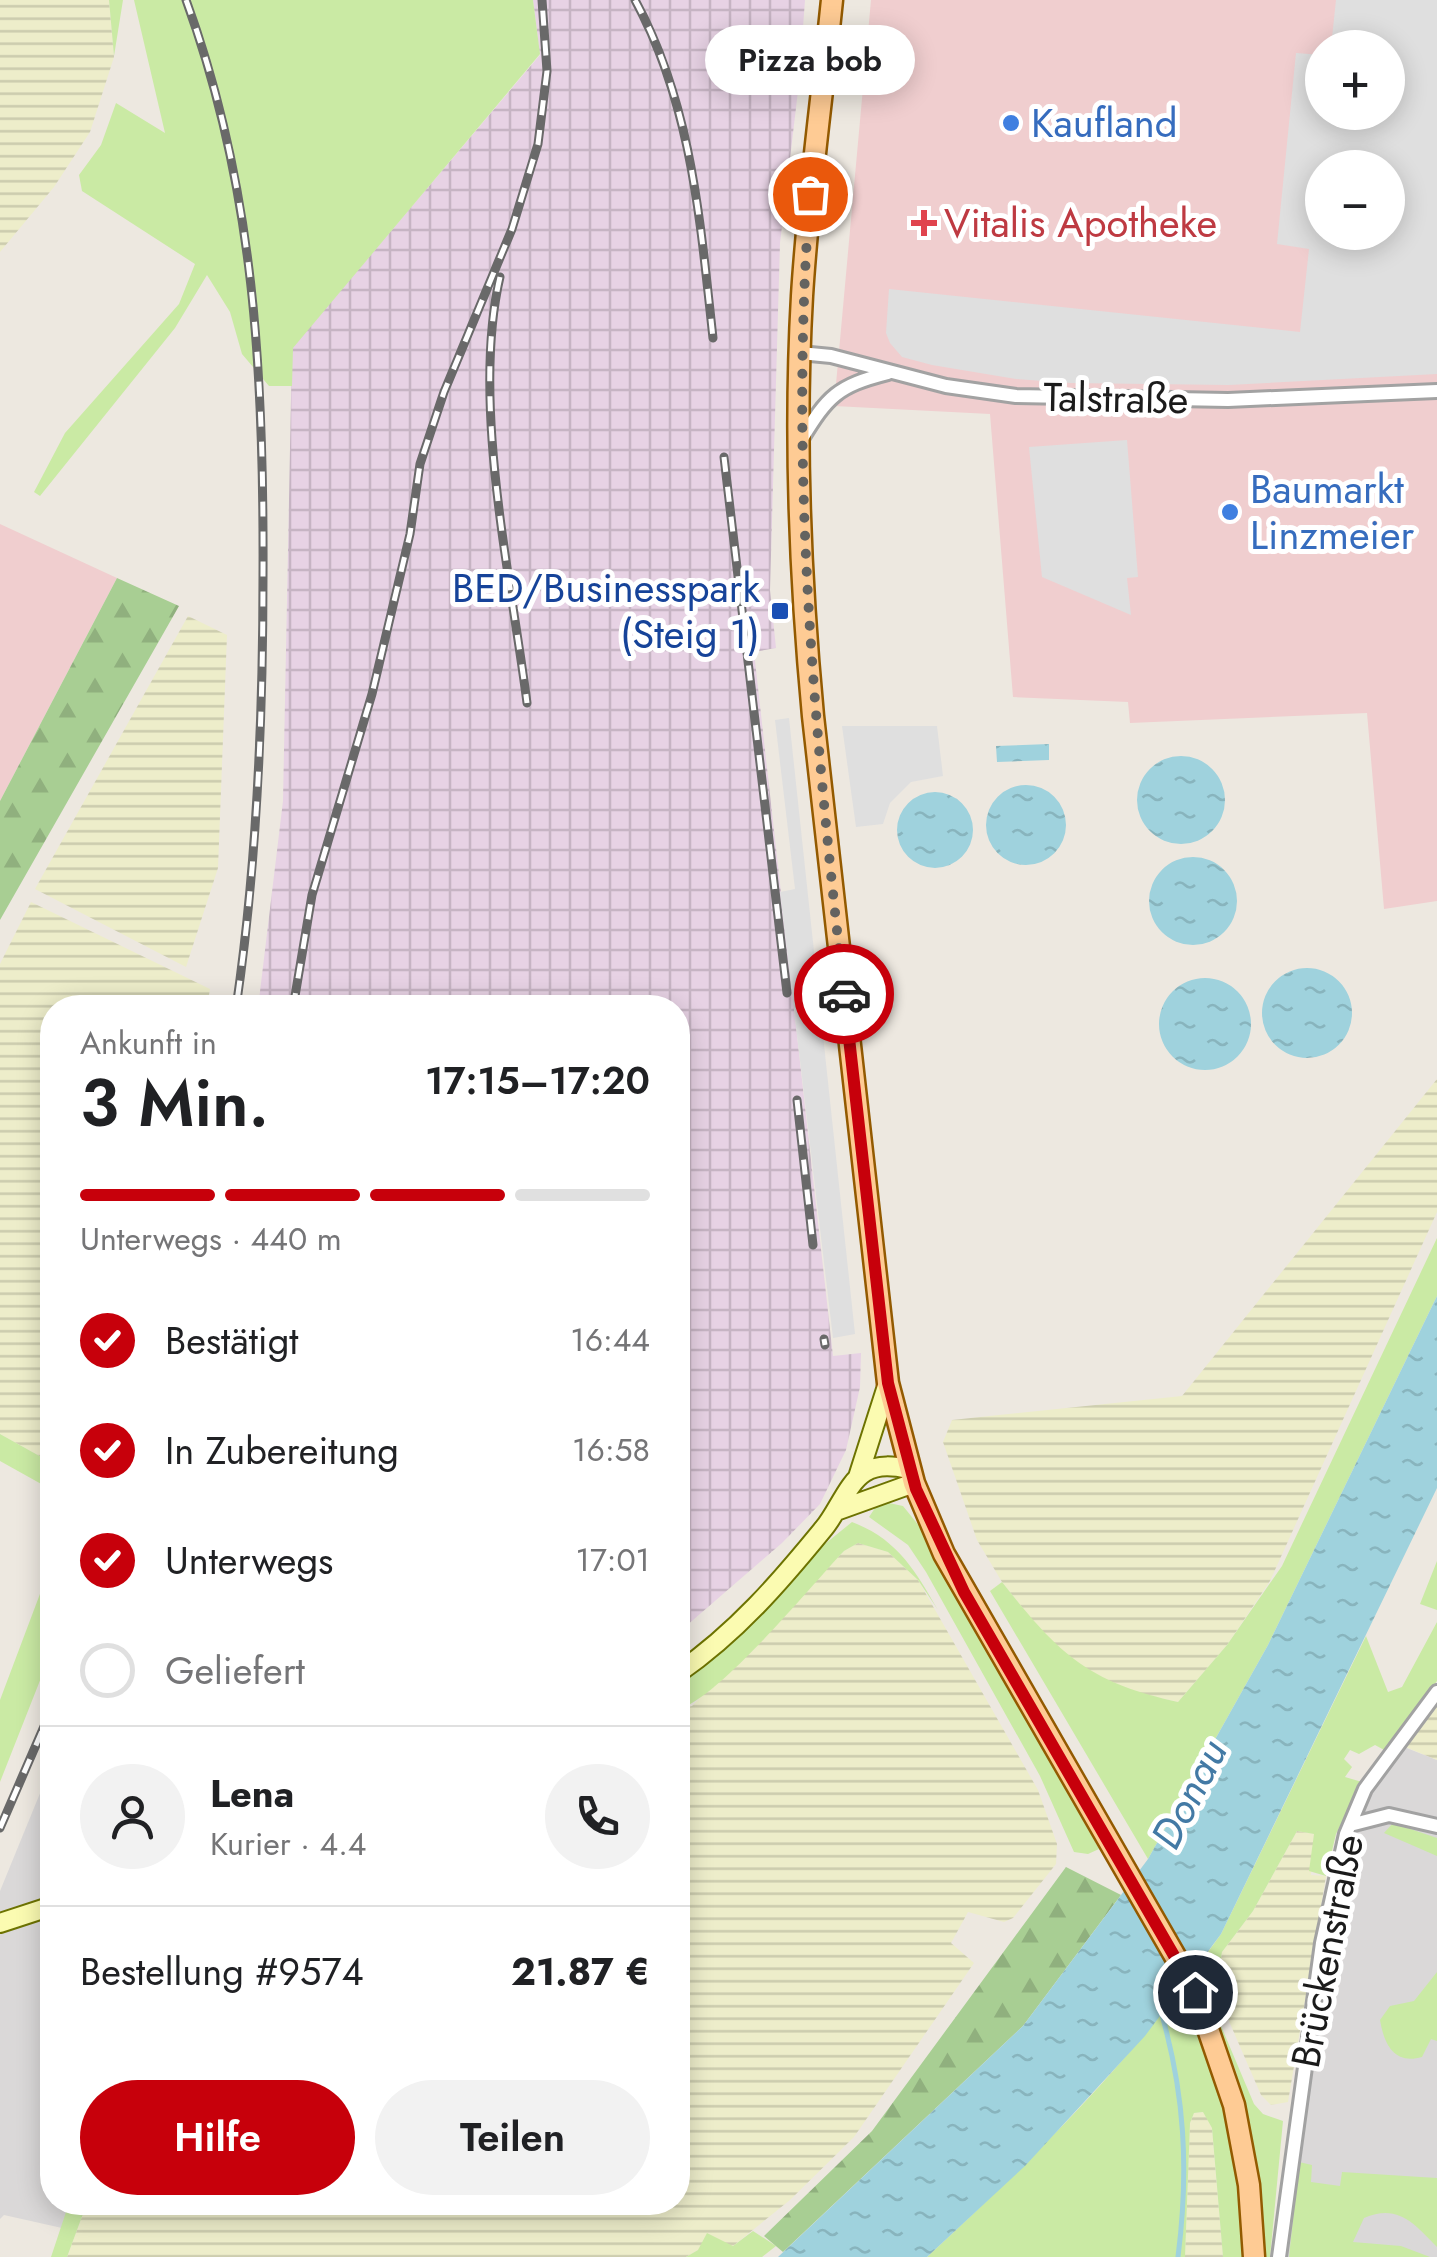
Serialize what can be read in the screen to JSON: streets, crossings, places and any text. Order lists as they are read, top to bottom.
{
  "streets": {
    "street": ["Talstraße", "Brückenstraße"]
  },
  "water": ["Donau"],
  "places": {
    "other": ["Kaufland", "Pizza bob", "Baumarkt Linzmeier"],
    "health": ["Vitalis Apotheke"],
    "transit": ["BED/Businesspark (Steig 1)"]
  },
  "page": {
    "bubble": "Pizza bob",
    "map_buttons": ["+", "−"],
    "heading": ["3 Min.", "Ankunft in", "17:15–17:20"],
    "panel": [
      "Lena",
      "Kurier · 4.4",
      "Bestellung #9574",
      "21.87 €"
    ],
    "bar": "Unterwegs · 440 m",
    "list": [
      ["Bestätigt", "16:44"],
      ["In Zubereitung", "16:58"],
      ["Unterwegs", "17:01"],
      "Geliefert"
    ],
    "buttons": ["Hilfe", "Teilen"]
  }
}
